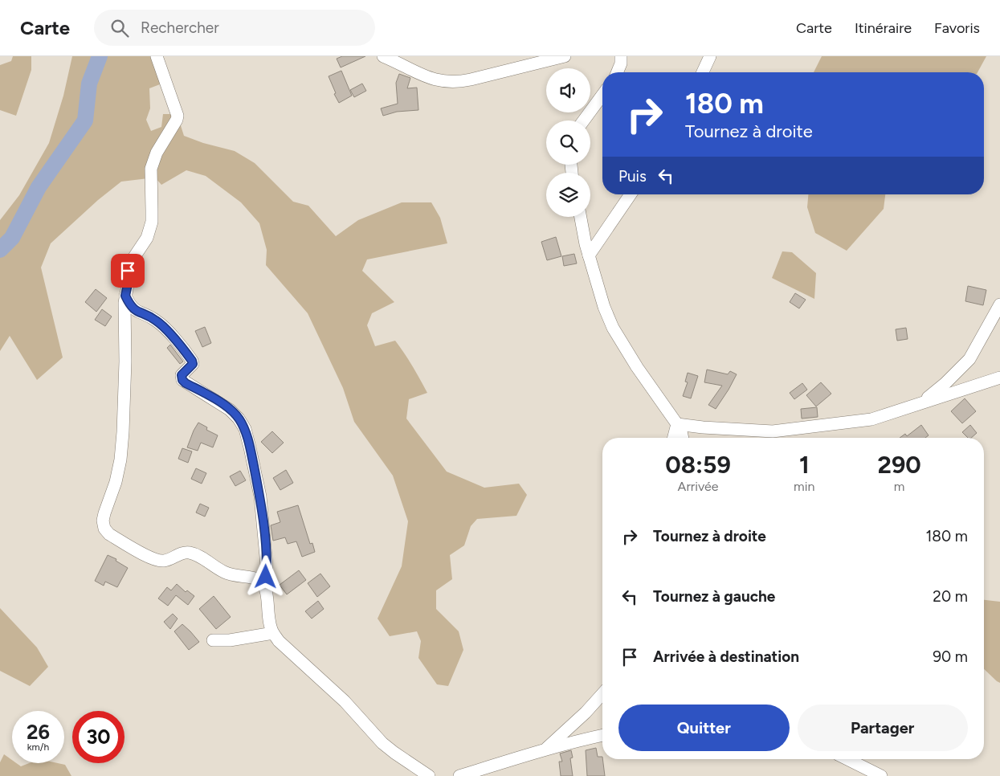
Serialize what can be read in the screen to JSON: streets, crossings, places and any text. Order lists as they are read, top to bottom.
{
  "page": {
    "header": "Carte",
    "search": "Rechercher",
    "nav": ["Carte", "Itinéraire", "Favoris"],
    "turn": ["180 m", "Tournez à droite"],
    "then": "Puis",
    "eta": [
      "08:59",
      "Arrivée",
      "1",
      "min",
      "290",
      "m"
    ],
    "list": [
      {
        "name": "Tournez à droite",
        "value": "180 m"
      },
      {
        "name": "Tournez à gauche",
        "value": "20 m"
      },
      {
        "name": "Arrivée à destination",
        "value": "90 m"
      }
    ],
    "buttons": ["Quitter", "Partager"],
    "speed": "26 km/h",
    "limit": "30"
  }
}
